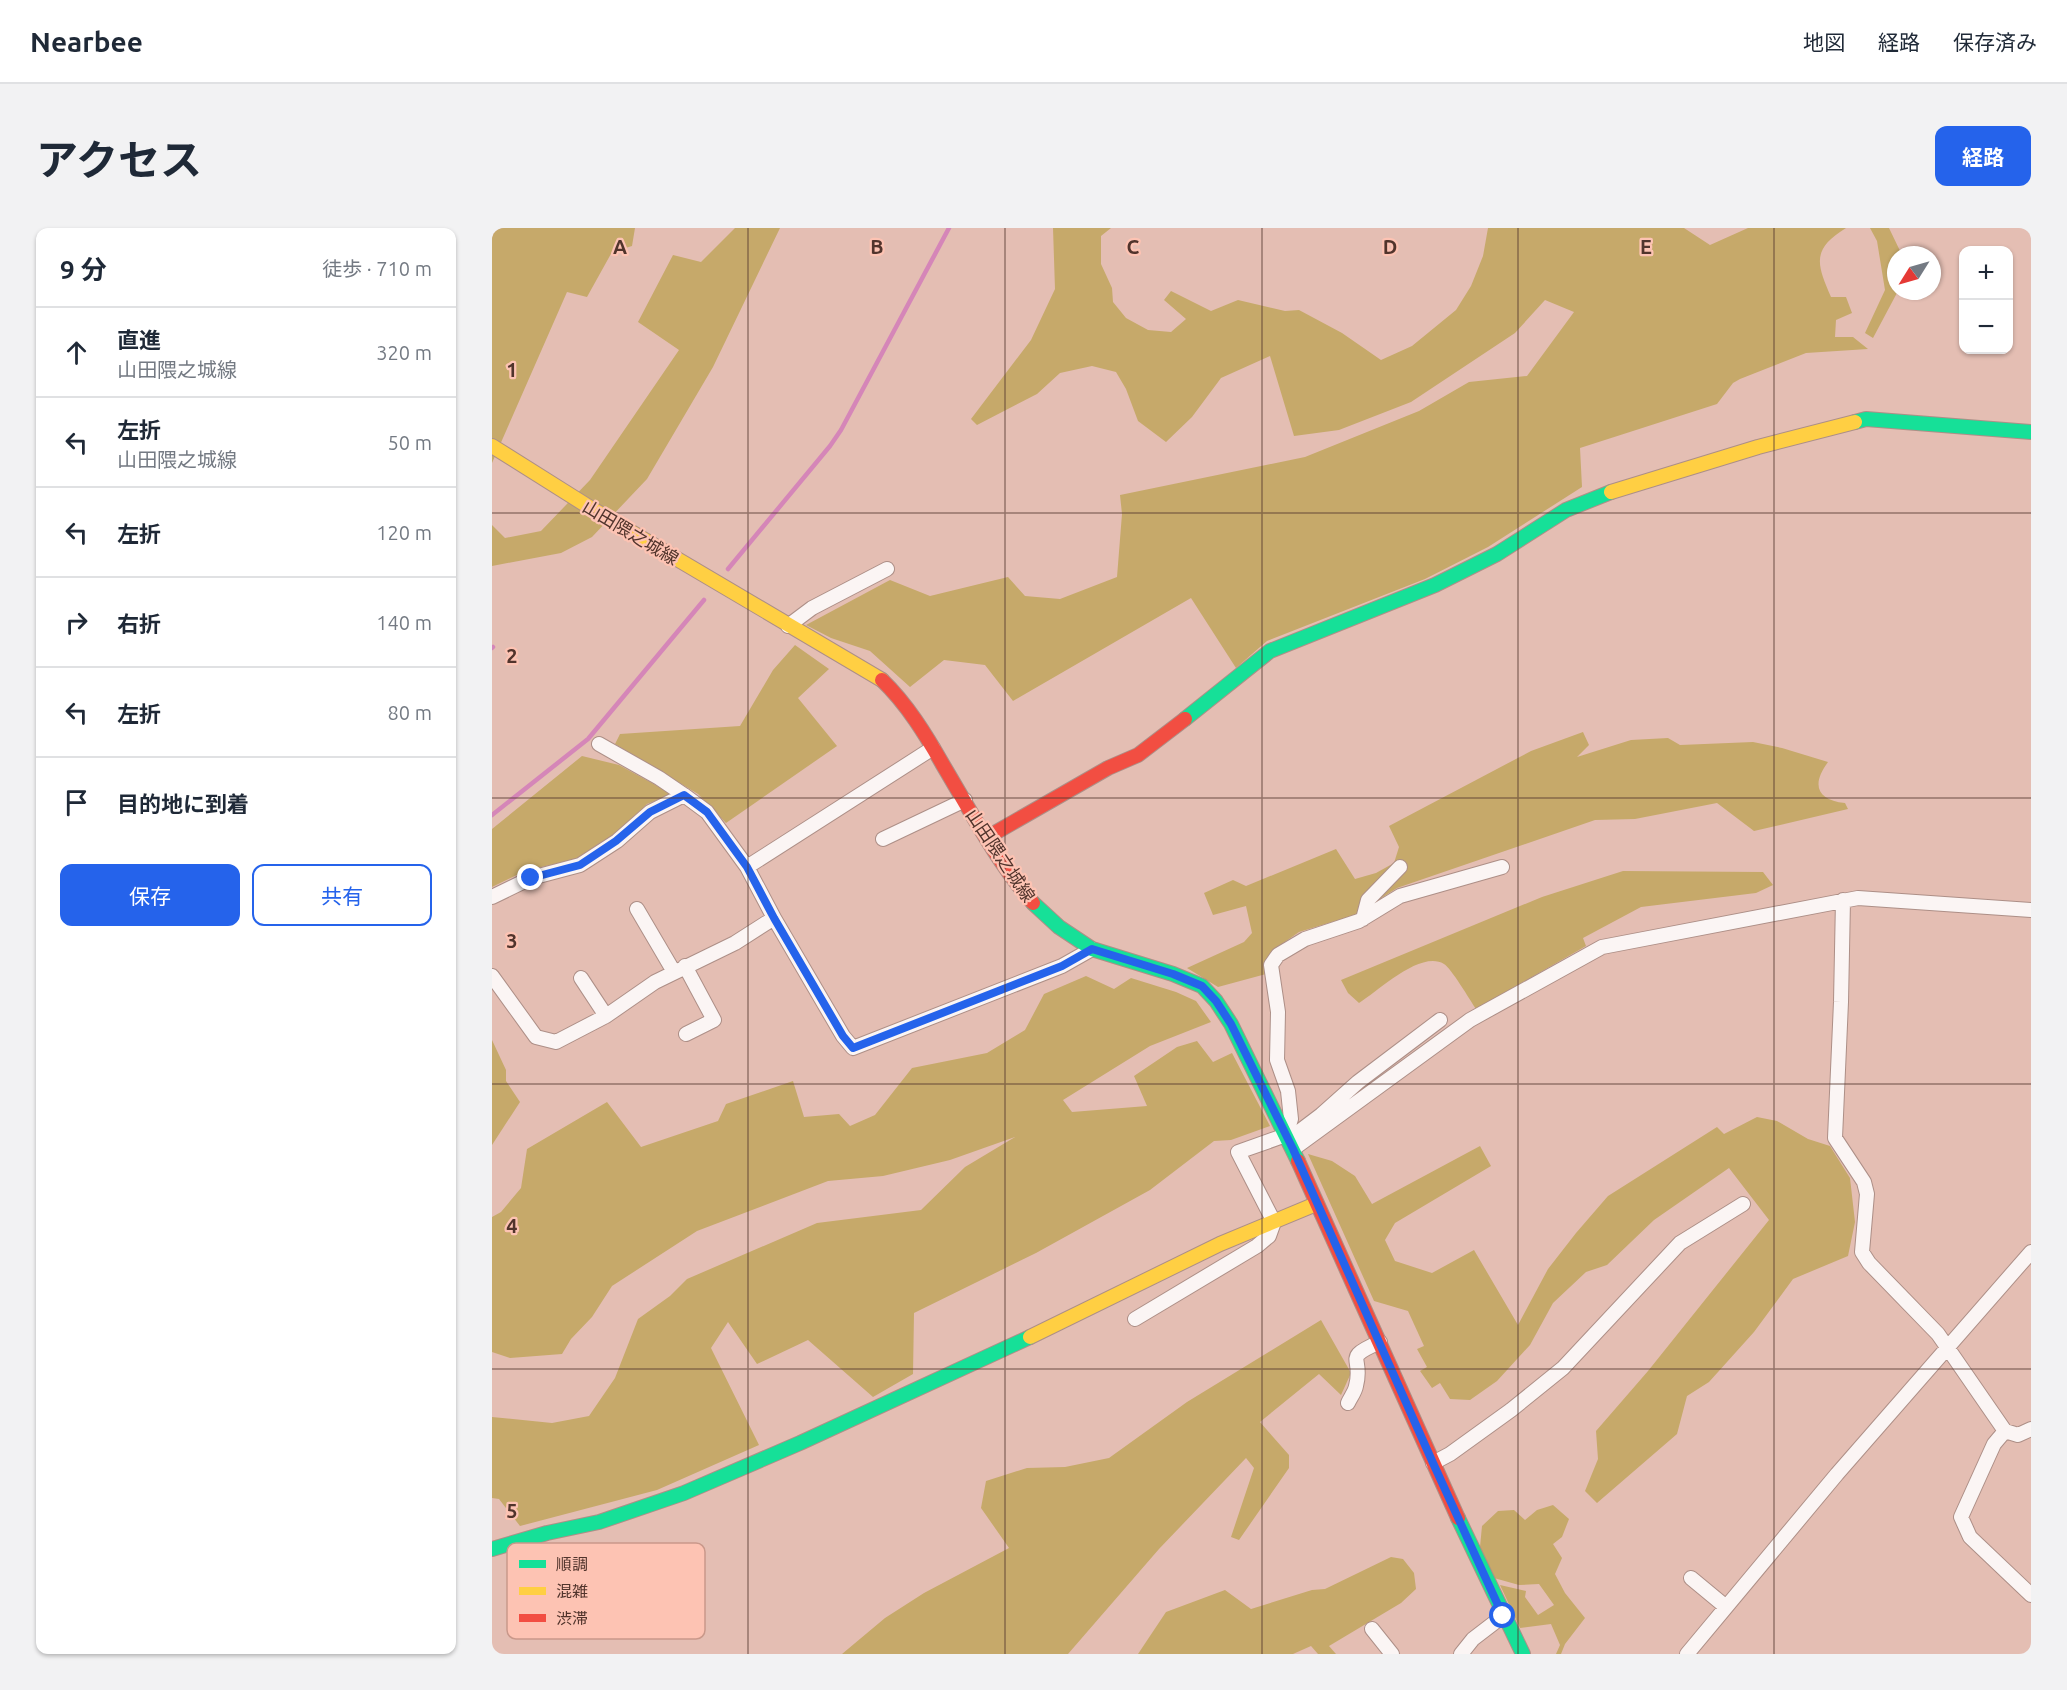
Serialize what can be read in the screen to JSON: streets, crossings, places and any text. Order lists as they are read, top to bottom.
{
  "streets": {
    "street": ["山田隈之城線"]
  },
  "legend": ["順調", "混雑", "渋滞"],
  "north": "bottom left",
  "page": {
    "header": "Nearbee",
    "nav": ["地図", "経路", "保存済み"],
    "title": "アクセス",
    "buttons": [
      "経路",
      ["保存", "共有"]
    ],
    "heading": ["9 分", "徒歩 · 710 m"],
    "map_buttons": ["+", "−"],
    "list": [
      ["直進", "山田隈之城線", "320 m"],
      ["左折", "山田隈之城線", "50 m"],
      ["左折", "120 m"],
      ["右折", "140 m"],
      ["左折", "80 m"],
      "目的地に到着"
    ]
  },
  "grid": {
    "columns": [
      "A",
      "B",
      "C",
      "D",
      "E"
    ],
    "rows": [
      "1",
      "2",
      "3",
      "4",
      "5"
    ]
  }
}
